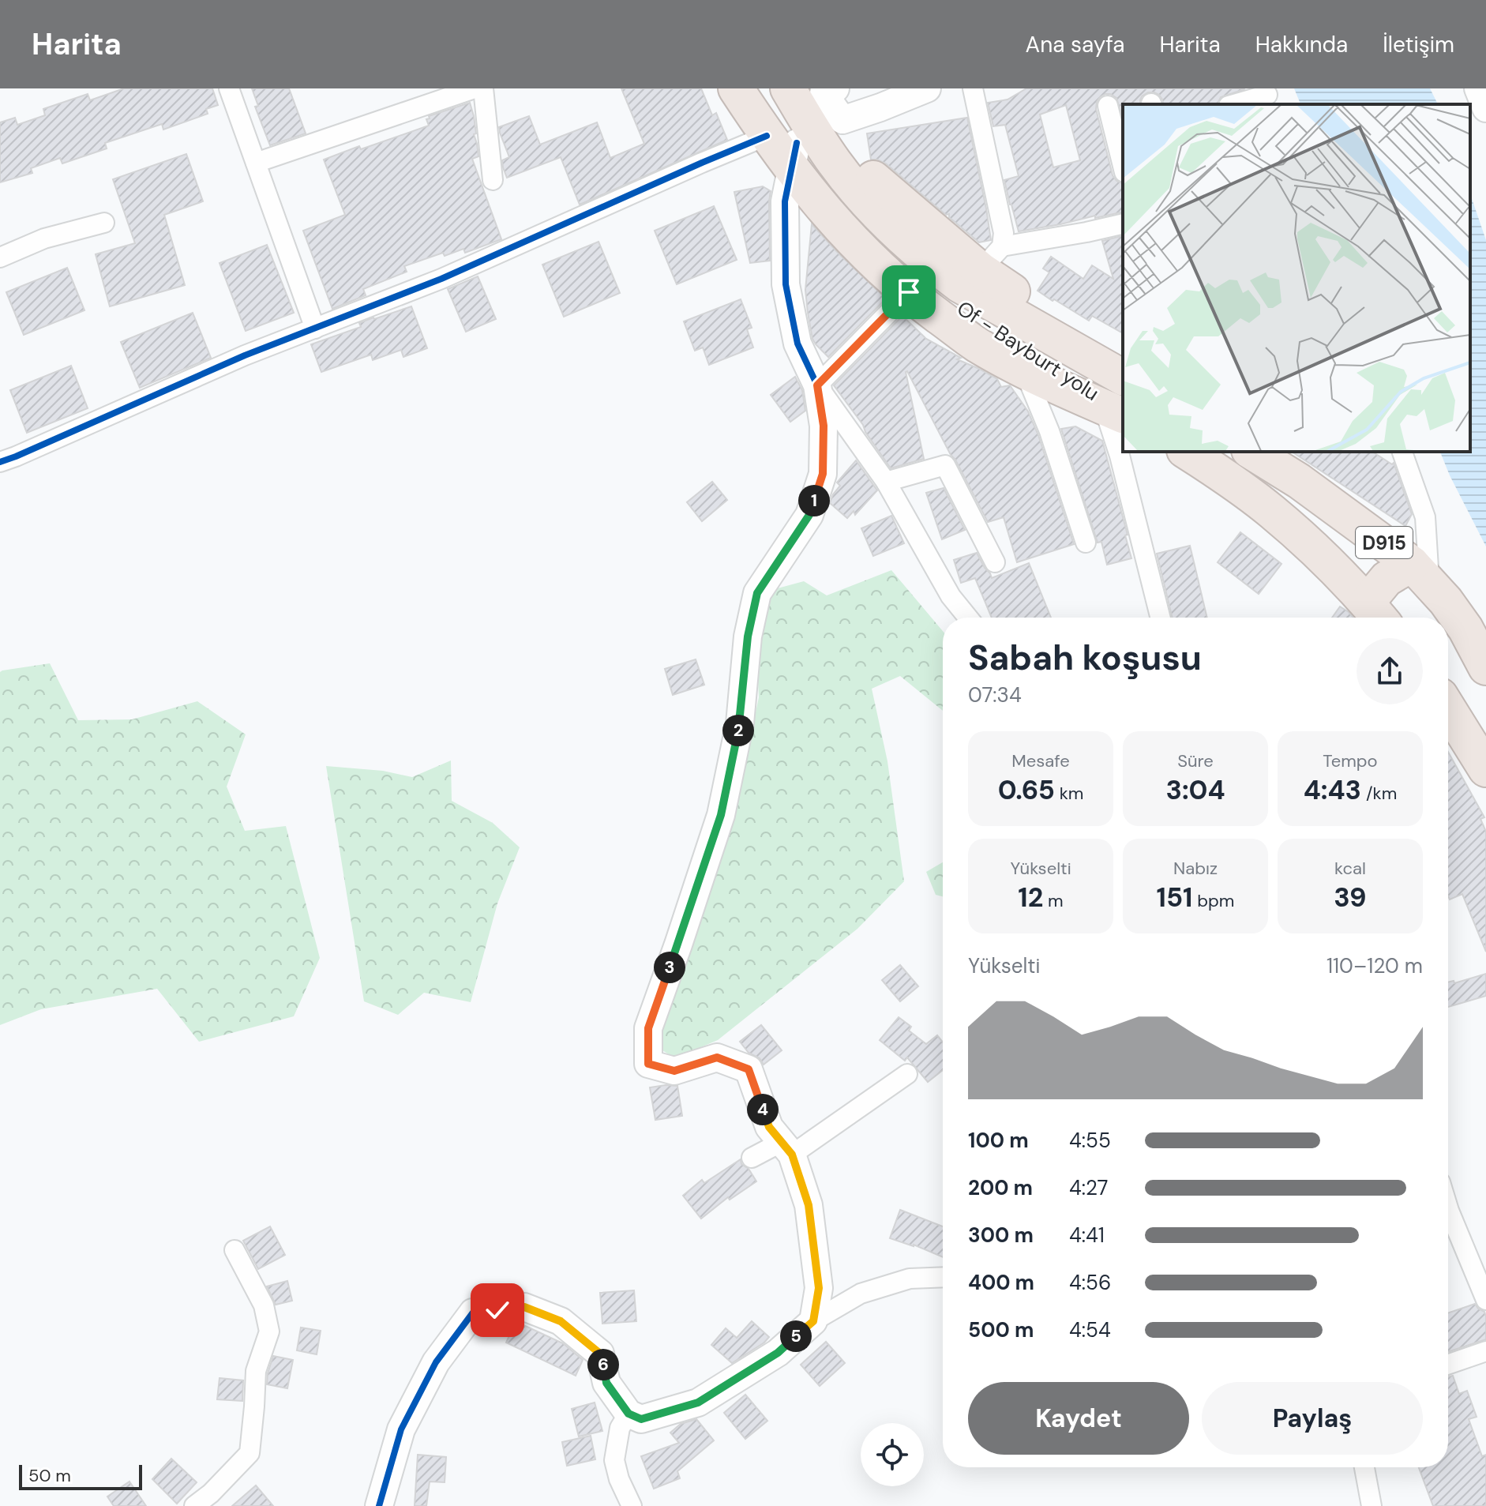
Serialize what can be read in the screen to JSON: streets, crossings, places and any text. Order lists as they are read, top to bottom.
{
  "streets": {
    "highway": ["Of - Bayburt yolu", "D915"]
  },
  "scale_bar": "50 m",
  "page": {
    "header": "Harita",
    "nav": [
      "Ana sayfa",
      "Harita",
      "Hakkında",
      "İletişim"
    ],
    "pins": [
      "1",
      "2",
      "3",
      "4",
      "5",
      "6"
    ],
    "heading": ["Sabah koşusu", "07:34"],
    "stats": [
      ["Mesafe", "0.65 km"],
      ["Süre", "3:04"],
      ["Tempo", "4:43 /km"],
      ["Yükselti", "12 m"],
      ["Nabız", "151 bpm"],
      ["kcal", "39"]
    ],
    "chart": ["Yükselti", "110–120 m"],
    "list": [
      {
        "name": "100 m",
        "note": "4:55"
      },
      {
        "name": "200 m",
        "note": "4:27"
      },
      {
        "name": "300 m",
        "note": "4:41"
      },
      {
        "name": "400 m",
        "note": "4:56"
      },
      {
        "name": "500 m",
        "note": "4:54"
      }
    ],
    "buttons": ["Kaydet", "Paylaş"],
    "scale": "50 m"
  }
}
